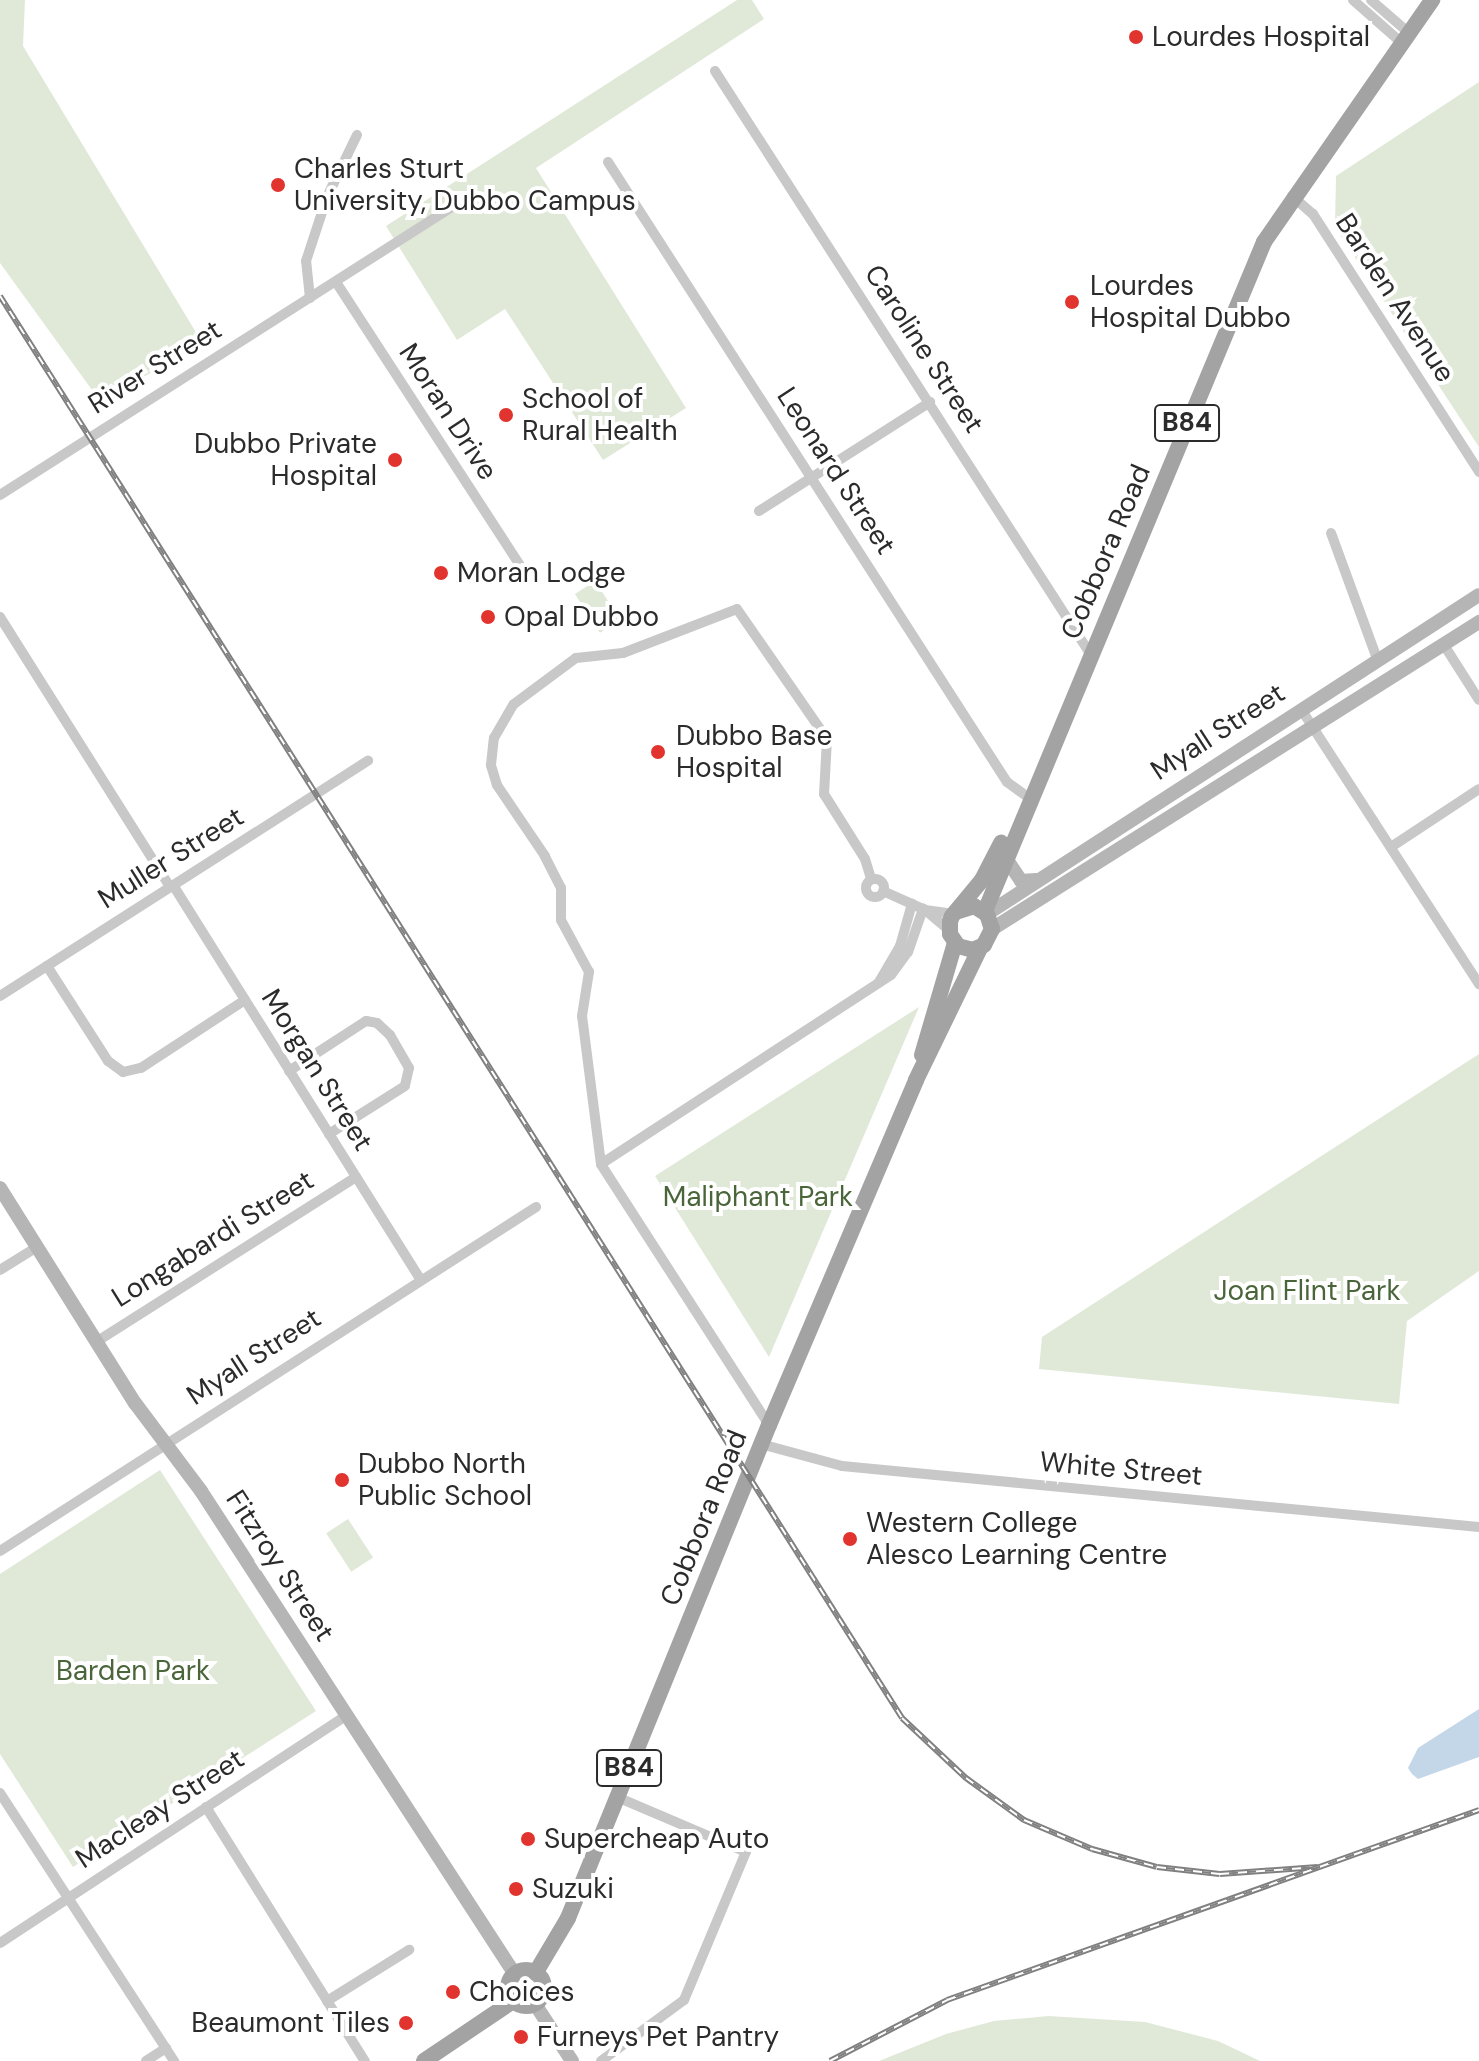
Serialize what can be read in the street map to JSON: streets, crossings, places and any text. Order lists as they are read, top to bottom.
{
  "streets": {
    "main road": ["B84", "Cobbora Road"],
    "street": [
      "Barden Avenue",
      "Caroline Street",
      "River Street",
      "Moran Drive",
      "Leonard Street",
      "Myall Street",
      "Muller Street",
      "Morgan Street",
      "Longabardi Street",
      "White Street",
      "Fitzroy Street",
      "Macleay Street"
    ]
  },
  "crossings": [
    ["Barden Avenue", "Cobbora Road"],
    ["Caroline Street", "Cobbora Road"],
    ["River Street", "Moran Drive"],
    ["B84", "Cobbora Road"],
    ["B84", "Myall Street"],
    ["B84", "Fitzroy Street"],
    ["Leonard Street", "Cobbora Road"],
    ["Cobbora Road", "Myall Street"],
    ["Cobbora Road", "White Street"],
    ["Cobbora Road", "Fitzroy Street"],
    ["Myall Street", "Morgan Street"],
    ["Myall Street", "Fitzroy Street"],
    ["Muller Street", "Morgan Street"],
    ["Morgan Street", "Longabardi Street"],
    ["Longabardi Street", "Fitzroy Street"],
    ["Fitzroy Street", "Macleay Street"]
  ],
  "parks": ["Maliphant Park", "Joan Flint Park", "Barden Park"],
  "places": [
    "Lourdes Hospital",
    "Charles Sturt University, Dubbo Campus",
    "Lourdes Hospital Dubbo",
    "School of Rural Health",
    "Dubbo Private Hospital",
    "Moran Lodge",
    "Opal Dubbo",
    "Dubbo Base Hospital",
    "Dubbo North Public School",
    "Western College Alesco Learning Centre",
    "Supercheap Auto",
    "Suzuki",
    "Choices",
    "Beaumont Tiles",
    "Furneys Pet Pantry"
  ]
}
